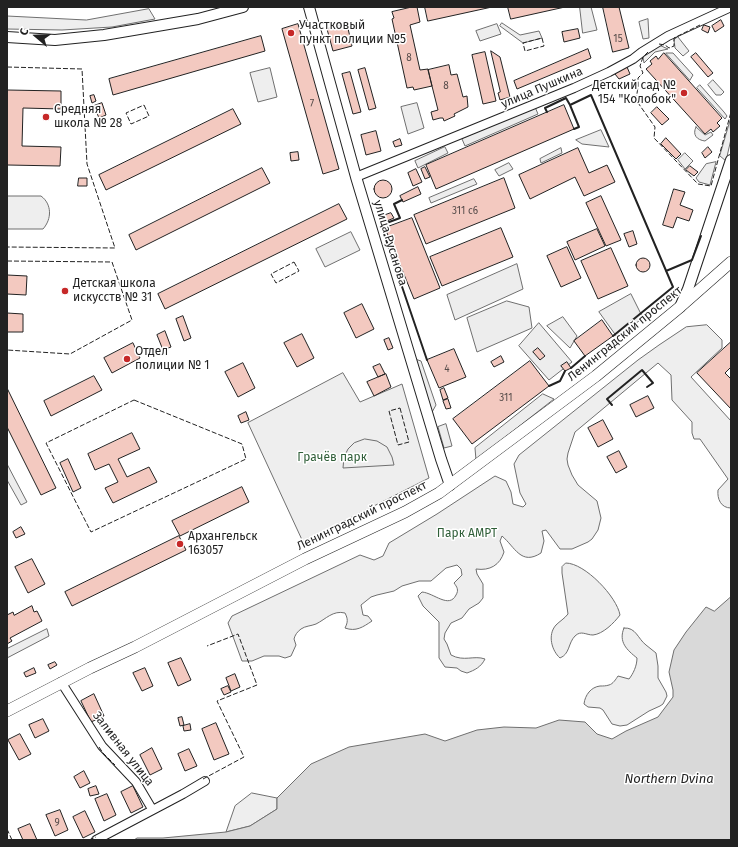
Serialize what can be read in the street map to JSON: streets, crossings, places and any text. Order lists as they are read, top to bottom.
{
  "streets": {
    "main road": ["Ленинградский проспект"],
    "street": ["улица Пушкина", "улица Русанова", "Заливная улица"]
  },
  "crossings": [
    ["улица Пушкина", "улица Русанова"],
    ["улица Русанова", "Ленинградский проспект"],
    ["Ленинградский проспект", "Заливная улица"]
  ],
  "water": ["Northern Dvina"],
  "parks": ["Грачёв парк", "Парк АМРТ"],
  "places": [
    "Участковый пункт полиции №5",
    "Детский сад № 154 \"Колобок\"",
    "Средняя школа № 28",
    "Детская школа искусств № 31",
    "Отдел полиции № 1",
    "Архангельск 163057"
  ],
  "house_numbers": [
    "15",
    "8",
    "8",
    "7",
    "311 с6",
    "4",
    "311",
    "9"
  ],
  "north": "left"
}
